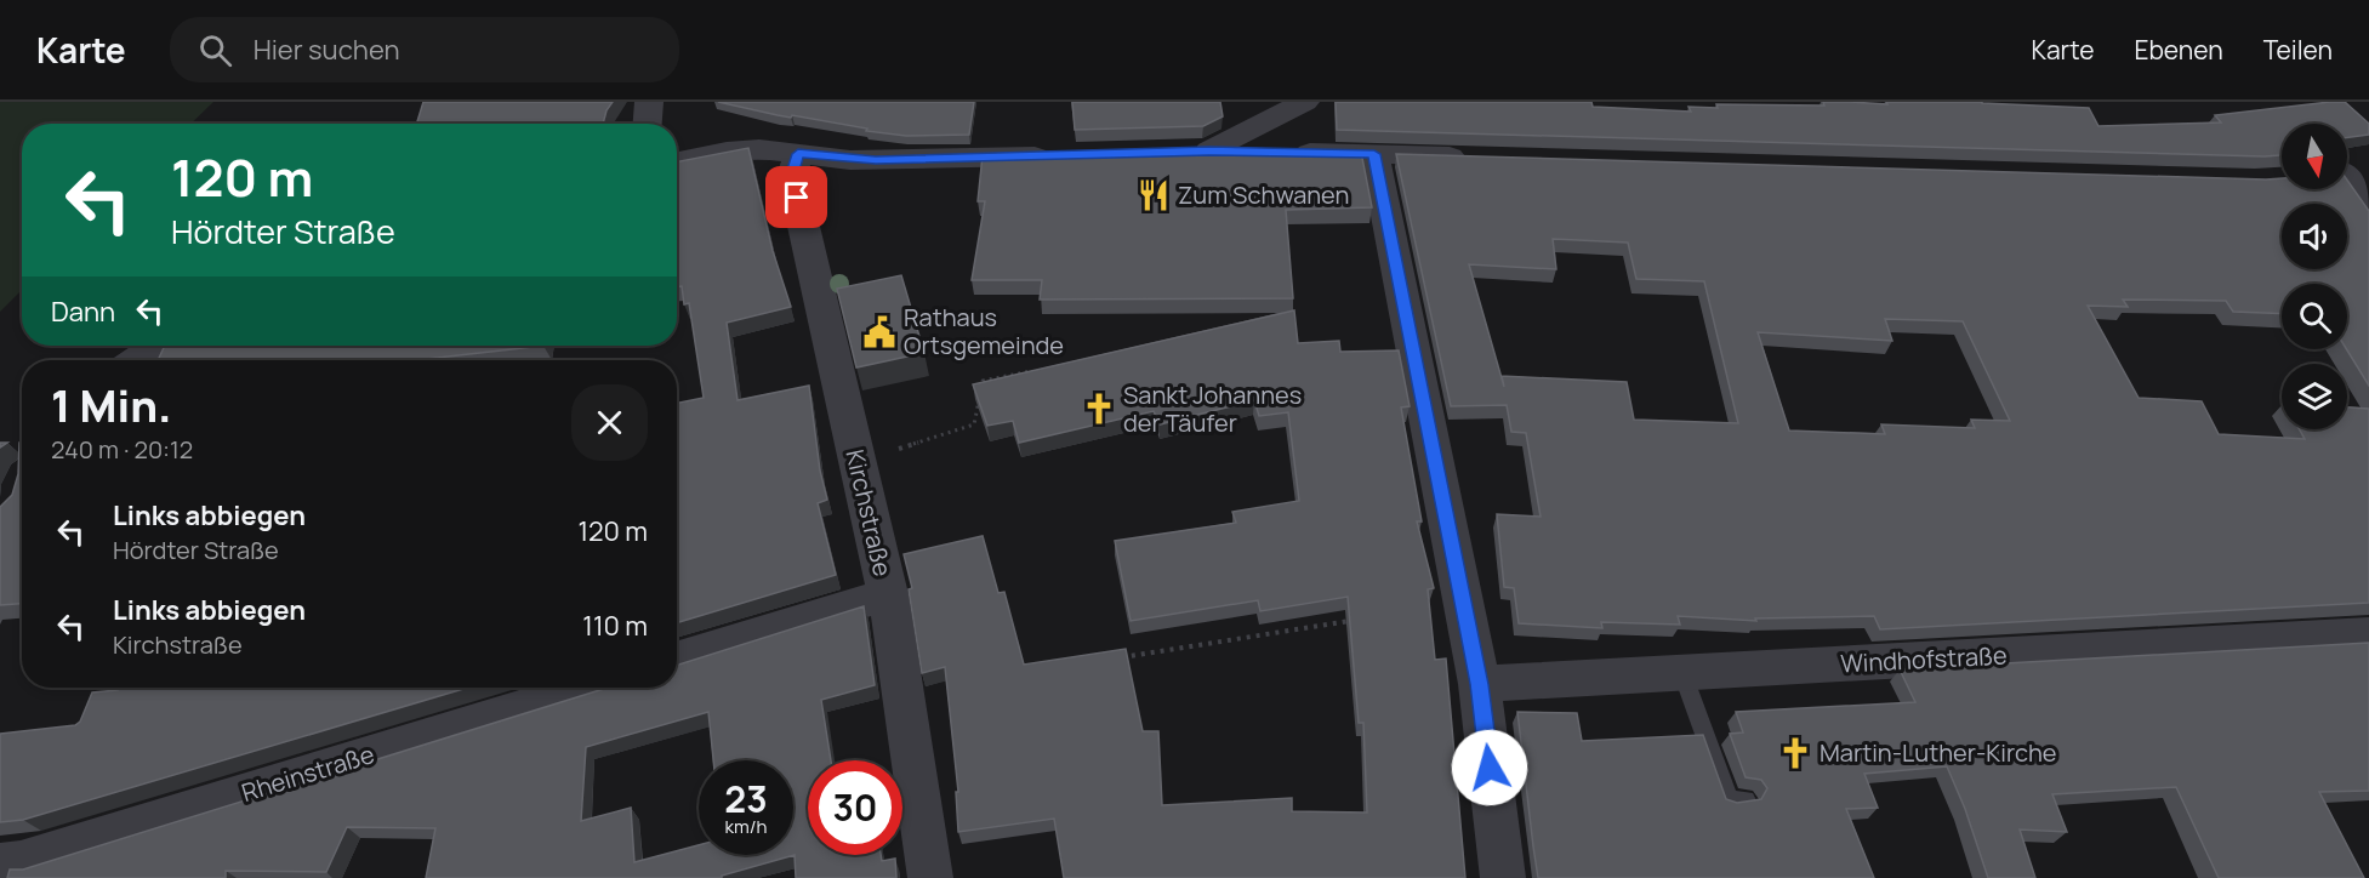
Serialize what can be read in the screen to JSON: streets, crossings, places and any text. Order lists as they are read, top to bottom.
{
  "streets": {
    "street": ["Kirchstraße", "Windhofstraße", "Rheinstraße"]
  },
  "places": {
    "restaurant": ["Zum Schwanen"],
    "public building": ["Rathaus Ortsgemeinde"],
    "church": ["Sankt Johannes der Täufer", "Martin-Luther-Kirche"]
  },
  "north": "bottom",
  "page": {
    "header": "Karte",
    "search": "Hier suchen",
    "nav": ["Karte", "Ebenen", "Teilen"],
    "turn": ["120 m", "Hördter Straße"],
    "then": "Dann",
    "heading": ["1 Min.", "240 m · 20:12"],
    "list": [
      {
        "name": "Links abbiegen",
        "note": "Hördter Straße",
        "value": "120 m"
      },
      {
        "name": "Links abbiegen",
        "note": "Kirchstraße",
        "value": "110 m"
      }
    ],
    "speed": "23 km/h",
    "limit": "30"
  }
}
